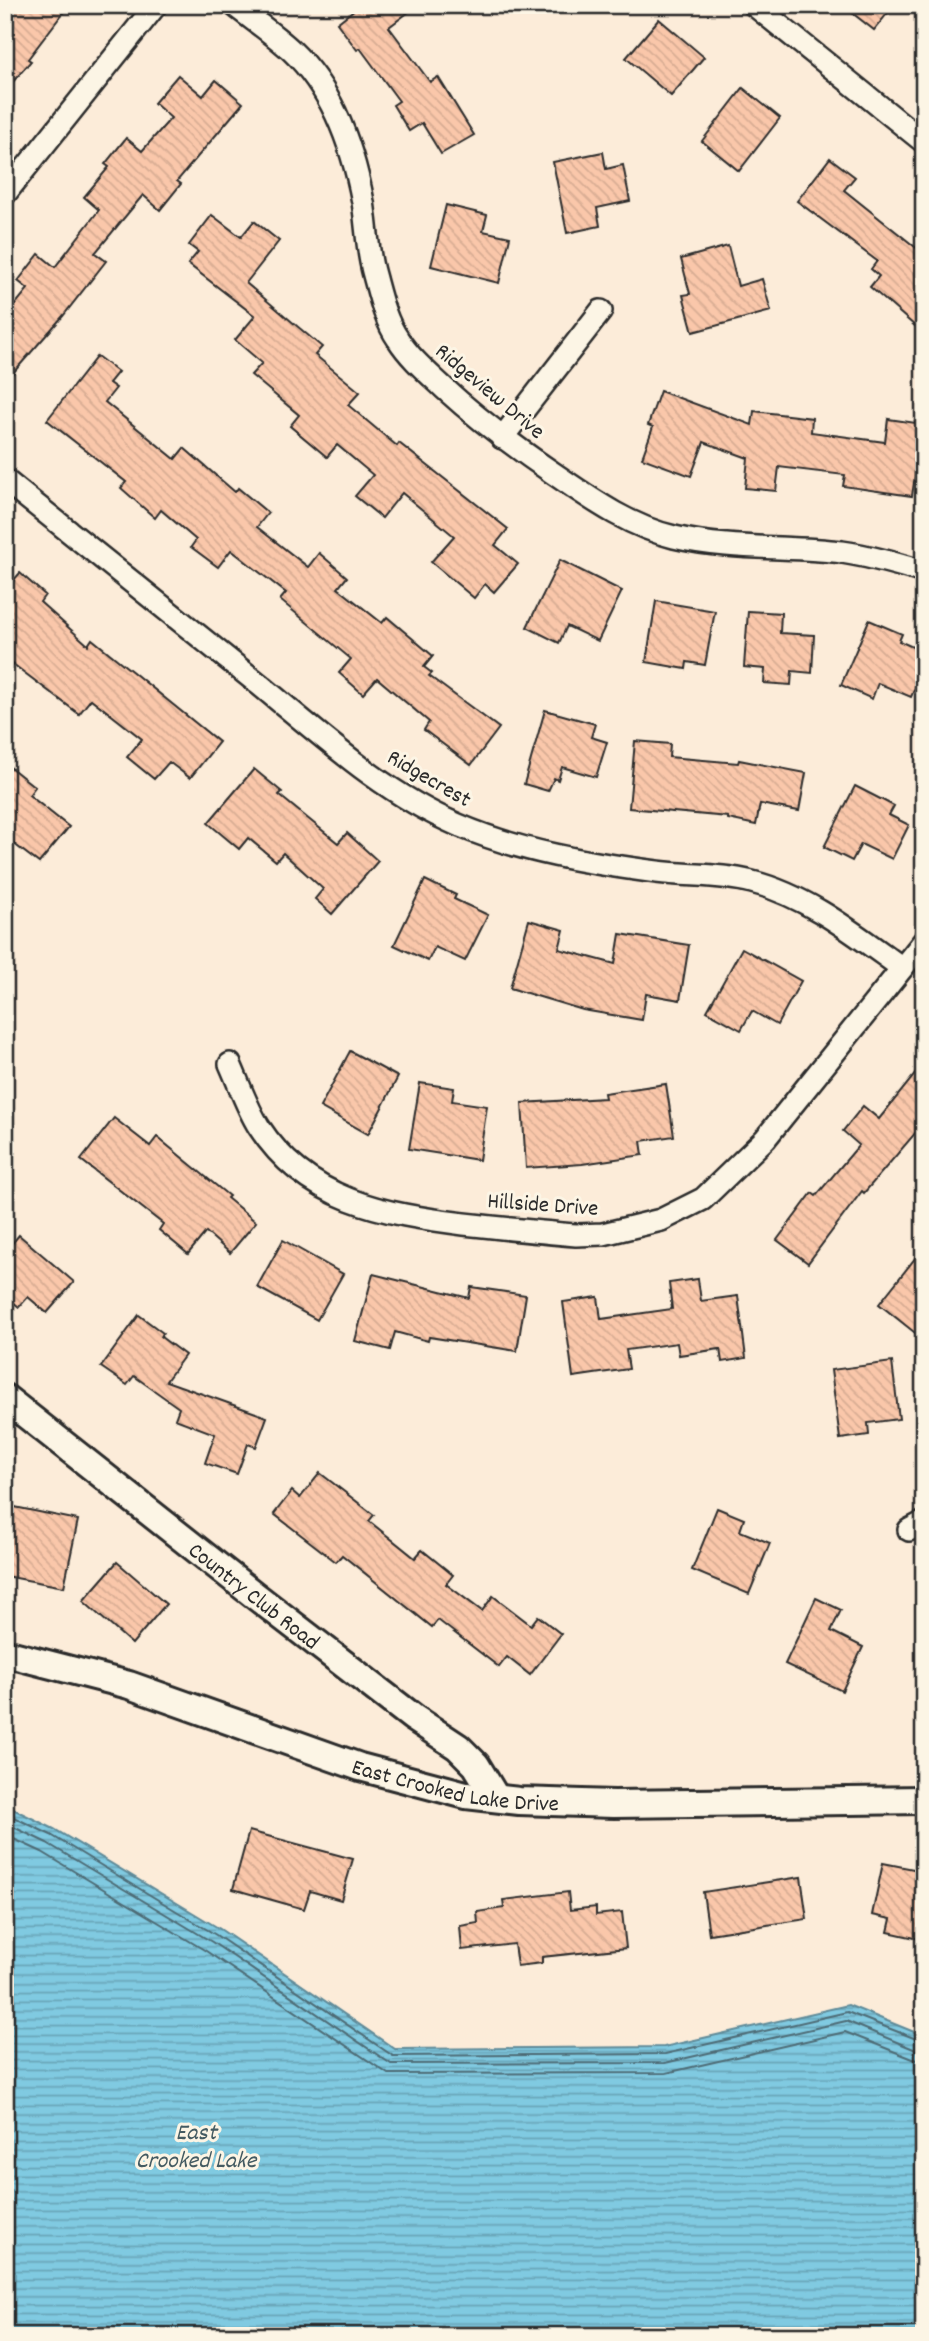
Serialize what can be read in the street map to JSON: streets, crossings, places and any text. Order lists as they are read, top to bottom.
{
  "streets": {
    "street": [
      "Ridgeview Drive",
      "Ridgecrest",
      "Hillside Drive",
      "Country Club Road",
      "East Crooked Lake Drive"
    ]
  },
  "crossings": [
    ["Ridgecrest", "Hillside Drive"],
    ["Country Club Road", "East Crooked Lake Drive"]
  ],
  "water": ["East Crooked Lake"]
}
